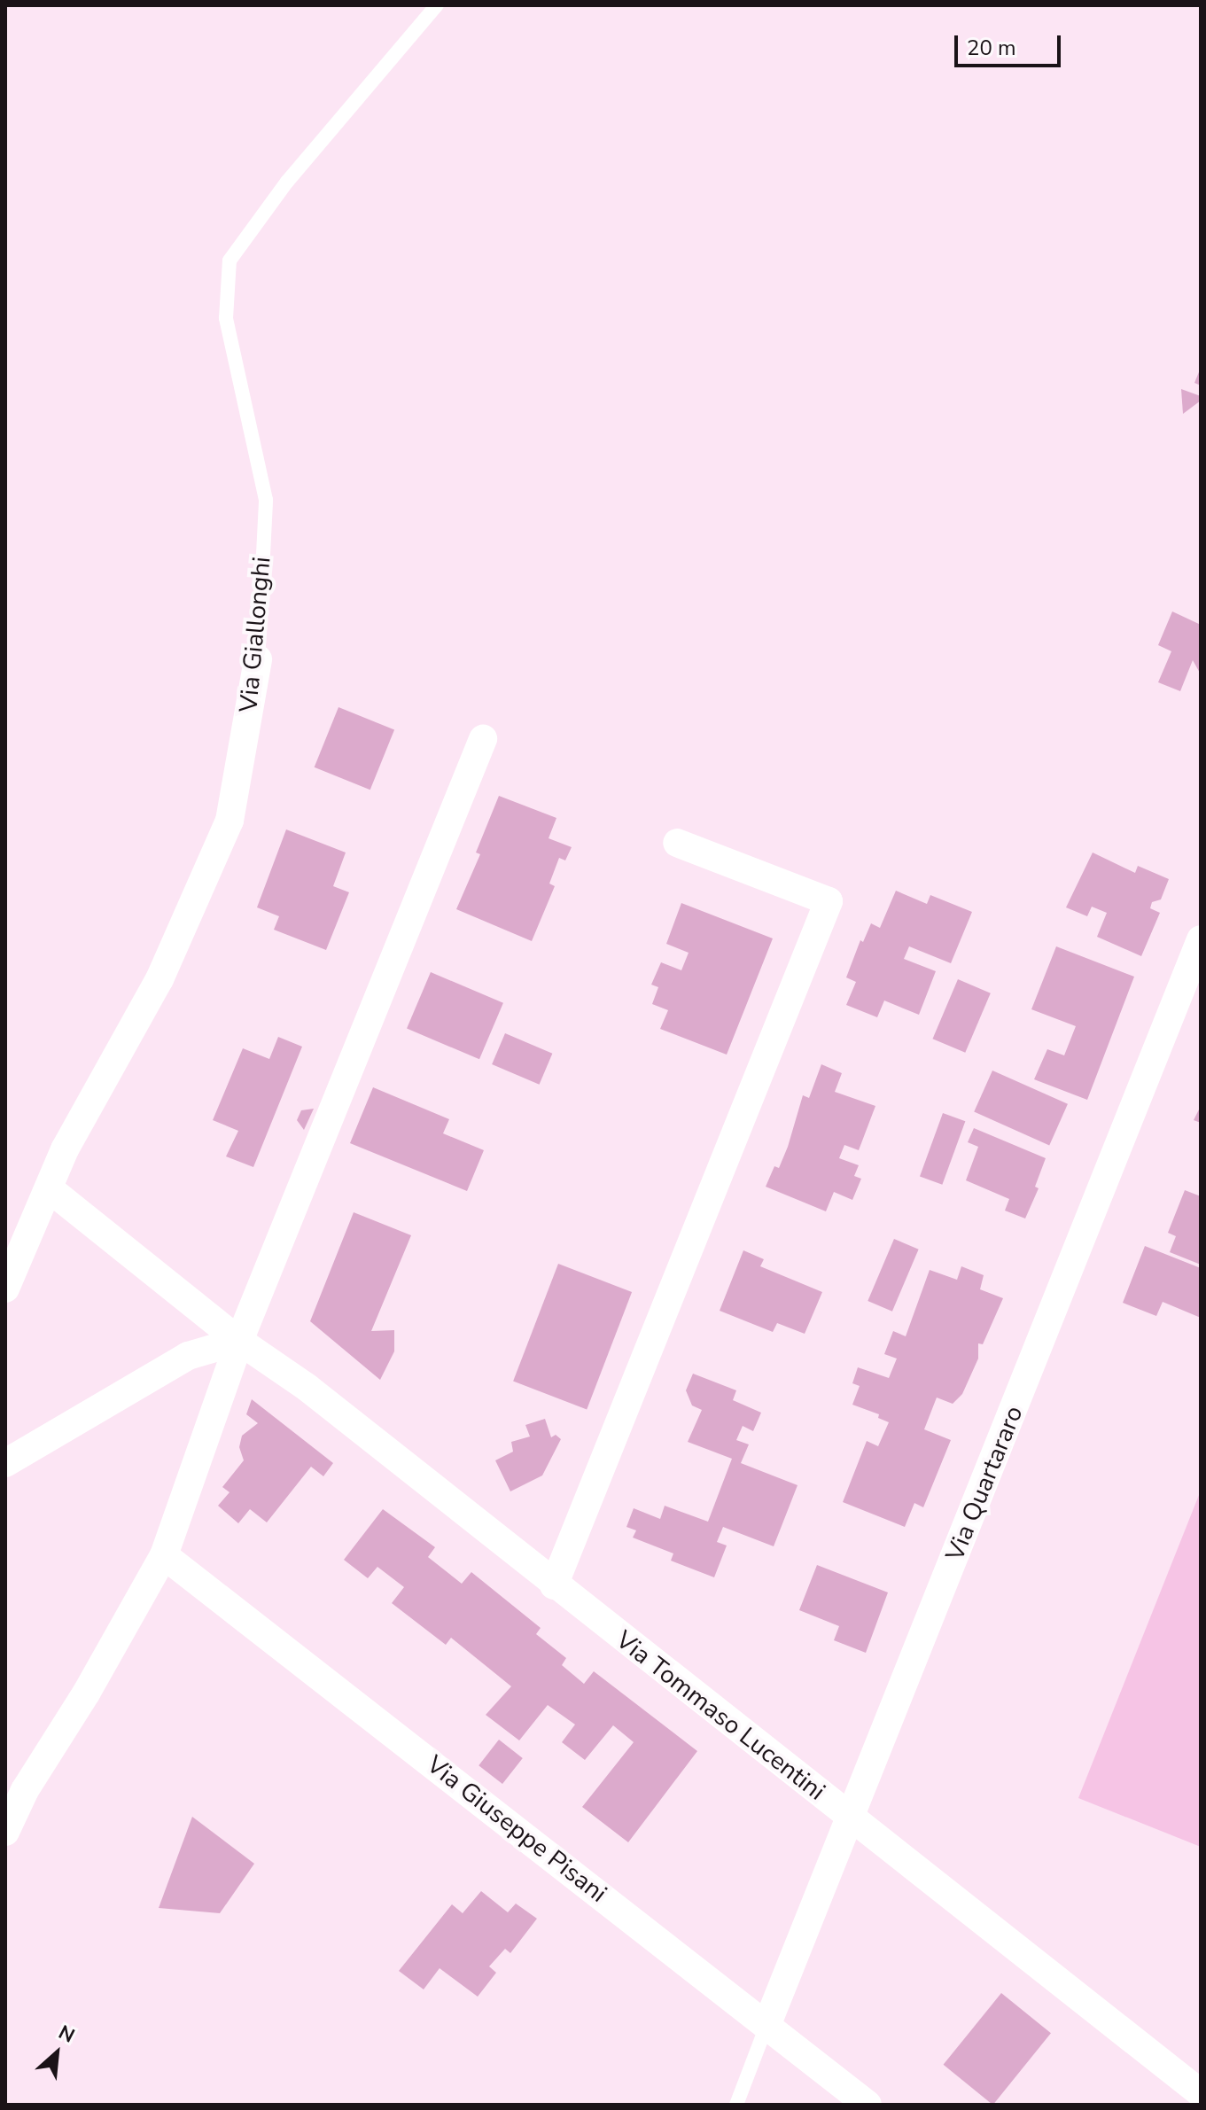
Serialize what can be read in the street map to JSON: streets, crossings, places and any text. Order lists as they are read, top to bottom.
{
  "streets": {
    "street": [
      "Via Giallonghi",
      "Via Quartararo",
      "Via Tommaso Lucentini",
      "Via Giuseppe Pisani"
    ]
  },
  "crossings": [
    ["Via Giallonghi", "Via Tommaso Lucentini"],
    ["Via Quartararo", "Via Tommaso Lucentini"],
    ["Via Quartararo", "Via Giuseppe Pisani"]
  ],
  "scale_bar": "20 m",
  "north": "top right"
}
